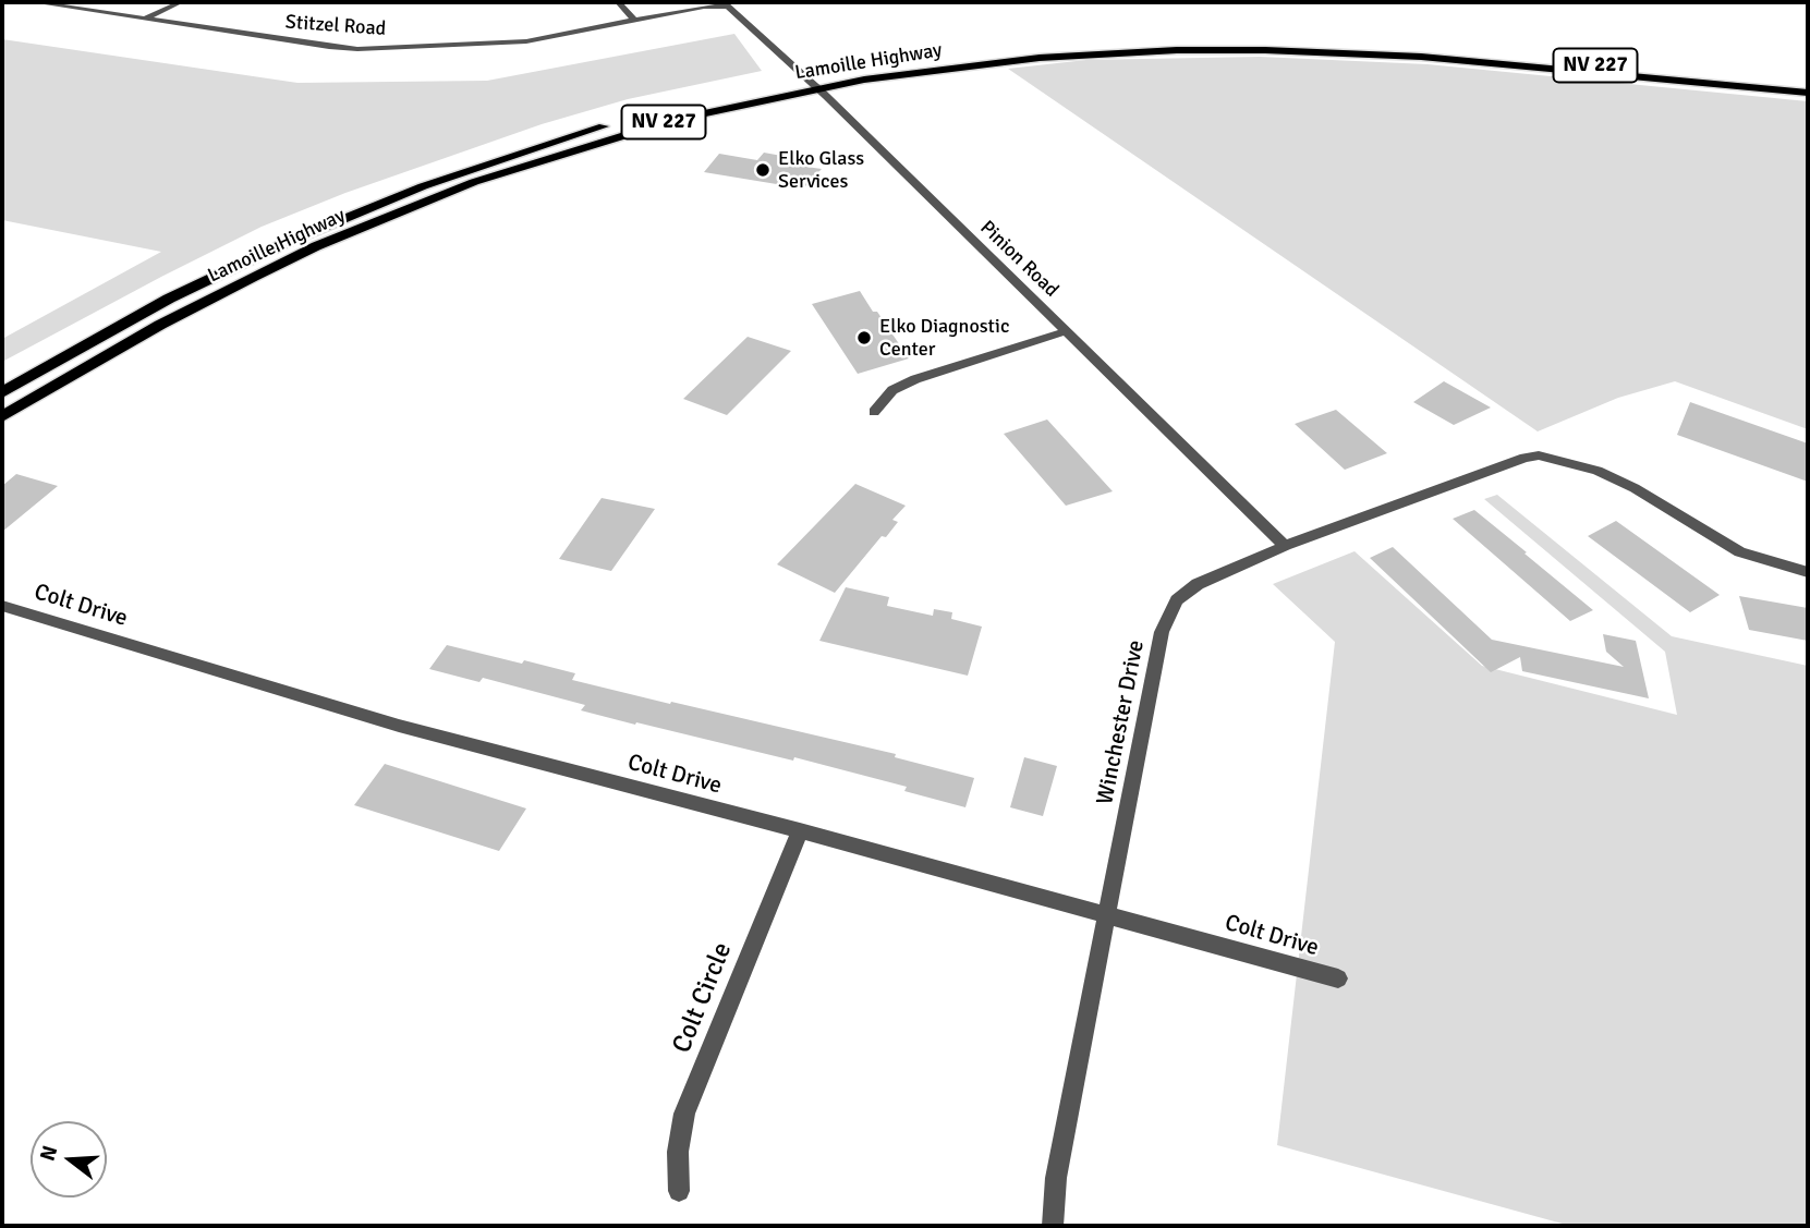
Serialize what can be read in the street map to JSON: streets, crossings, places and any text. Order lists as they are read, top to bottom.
{
  "streets": {
    "main road": ["Lamoille Highway", "NV 227"],
    "street": [
      "Stitzel Road",
      "Pinion Road",
      "Colt Drive",
      "Winchester Drive",
      "Colt Circle"
    ]
  },
  "crossings": [
    ["Stitzel Road", "Pinion Road"],
    ["Lamoille Highway", "Pinion Road"],
    ["Pinion Road", "Winchester Drive"],
    ["Colt Drive", "Winchester Drive"],
    ["Colt Drive", "Colt Circle"]
  ],
  "places": ["Elko Glass Services", "Elko Diagnostic Center"],
  "north": "left"
}
